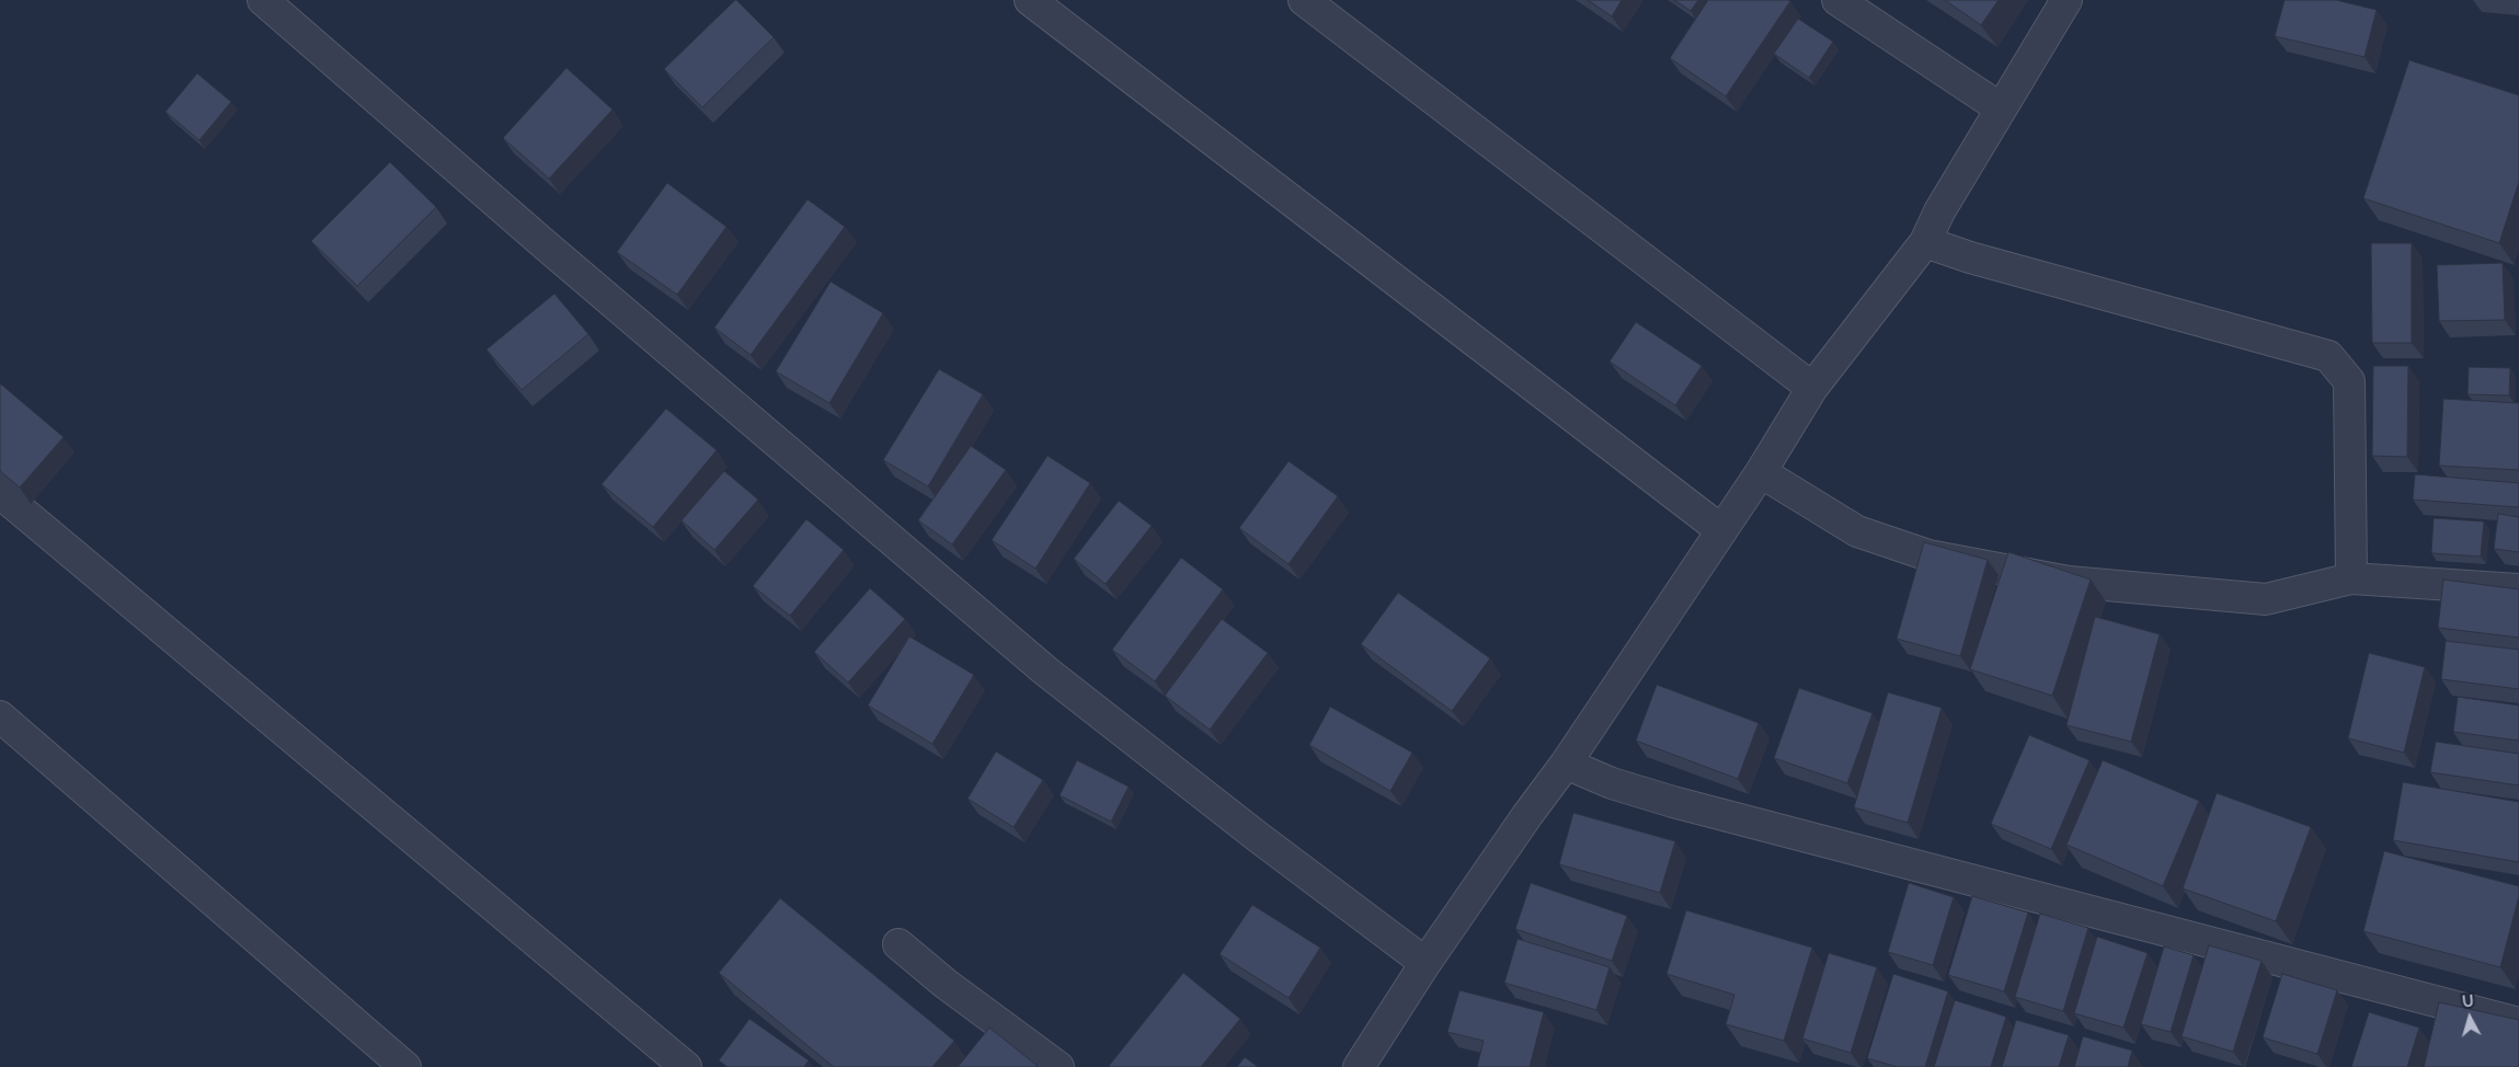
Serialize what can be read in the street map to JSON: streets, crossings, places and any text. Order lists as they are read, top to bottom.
{
  "north": "top"
}
